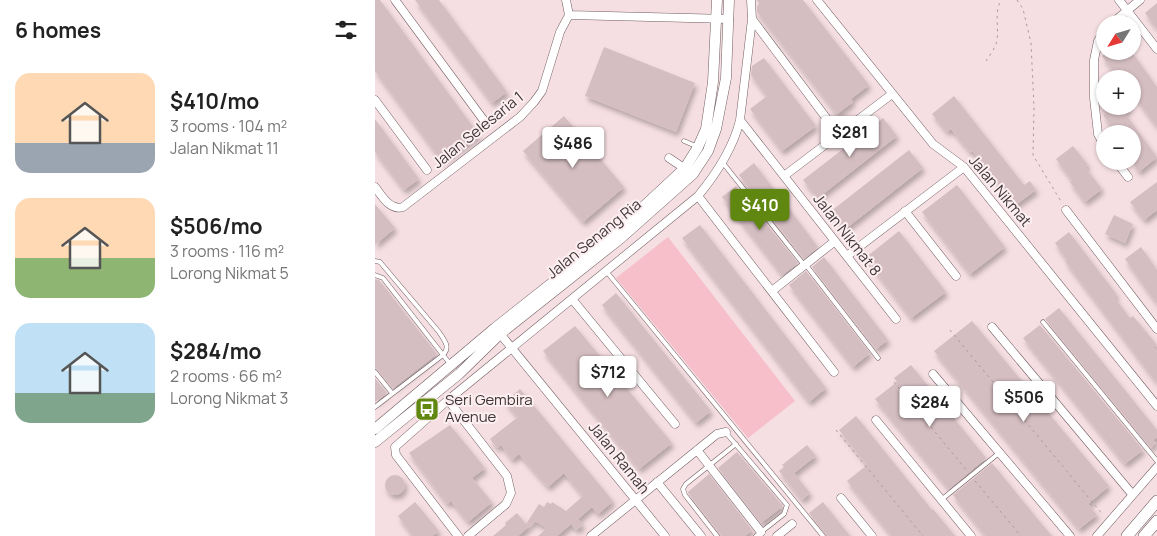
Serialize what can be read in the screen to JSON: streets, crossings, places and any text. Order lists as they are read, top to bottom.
{
  "streets": {
    "street": [
      "Jalan Selesaria 1",
      "Jalan Nikmat",
      "Jalan Nikmat 8",
      "Jalan Senang Ria",
      "Jalan Ramah"
    ]
  },
  "crossings": [
    ["Jalan Senang Ria", "Jalan Ramah"]
  ],
  "places": {
    "bus stop": ["Seri Gembira Avenue"]
  },
  "north": "bottom left",
  "page": {
    "heading": "6 homes",
    "map_buttons": ["+", "−"],
    "list": [
      {
        "name": "$410/mo",
        "note": "3 rooms · 104 m² · Jalan Nikmat 11"
      },
      {
        "name": "$506/mo",
        "note": "3 rooms · 116 m² · Lorong Nikmat 5"
      },
      {
        "name": "$284/mo",
        "note": "2 rooms · 66 m² · Lorong Nikmat 3"
      }
    ],
    "price": [
      "$281",
      "$486",
      "$410",
      "$712",
      "$506",
      "$284"
    ]
  }
}
